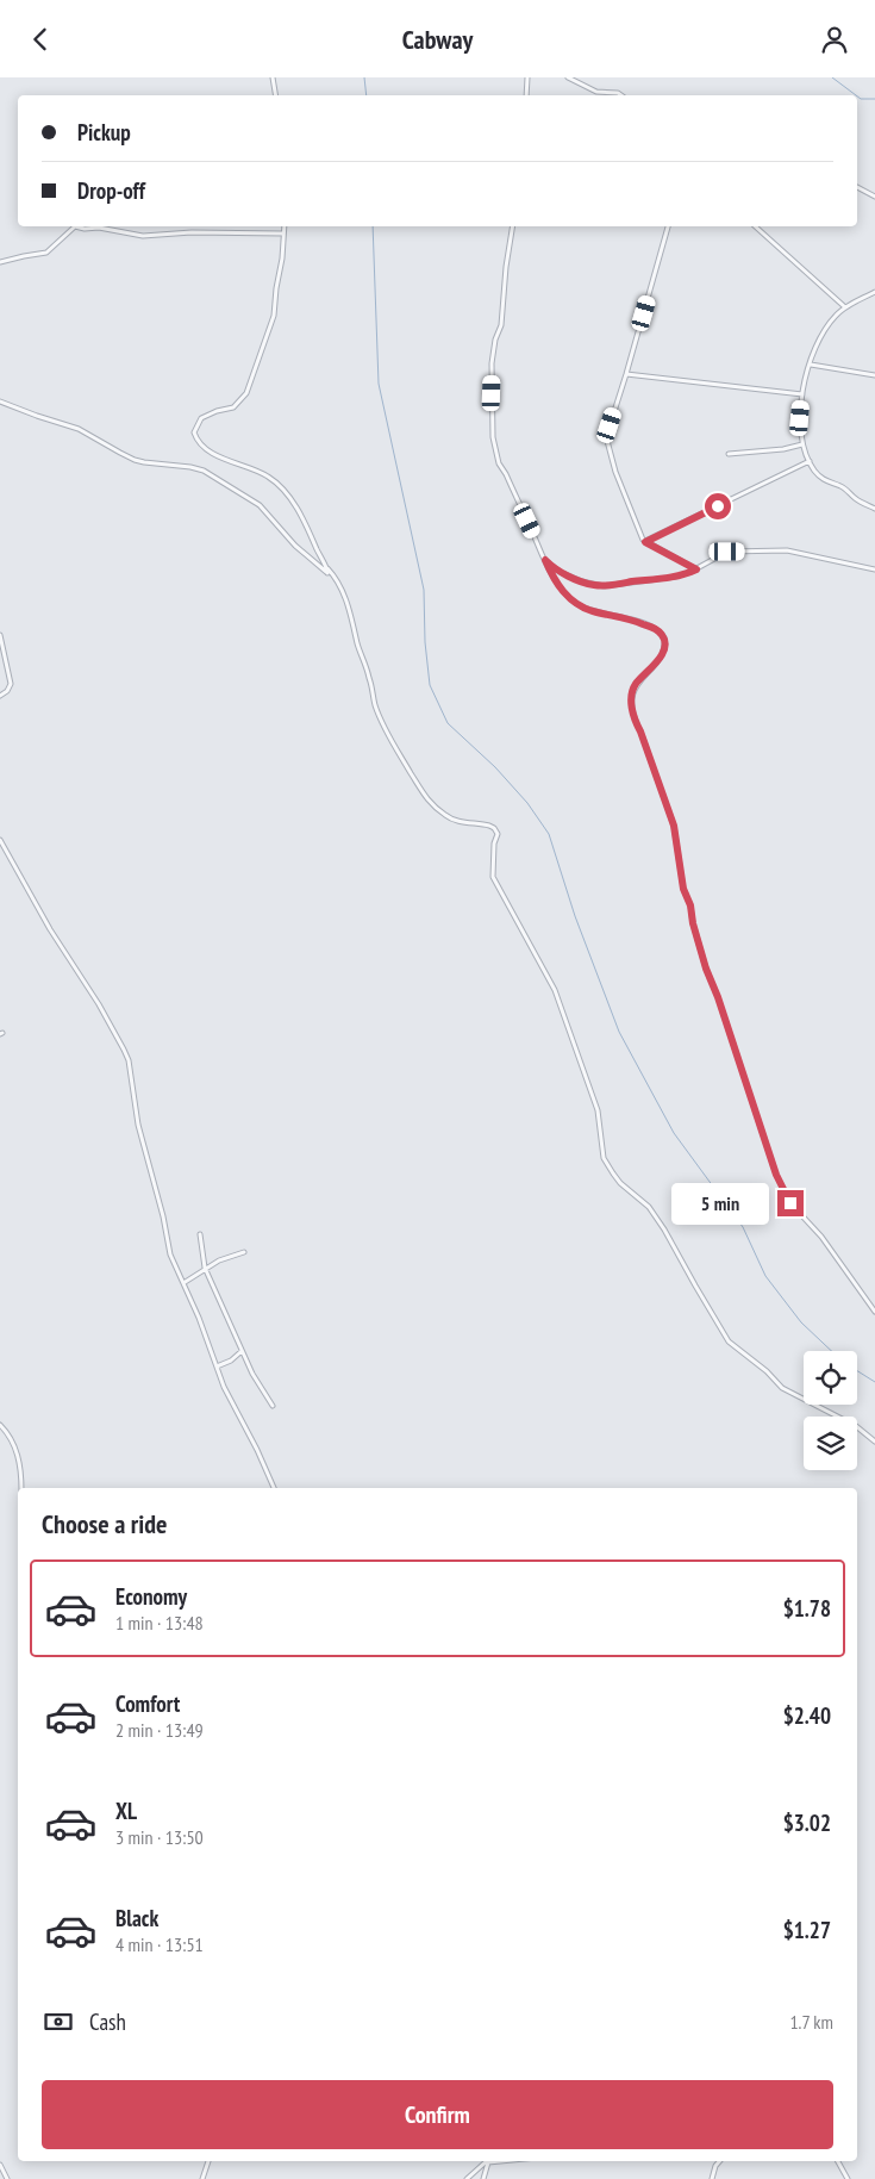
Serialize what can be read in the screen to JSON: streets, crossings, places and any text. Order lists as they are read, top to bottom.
{
  "page": {
    "header": "Cabway",
    "banner": ["Pickup", "Drop-off"],
    "bubble": "5 min",
    "heading": "Choose a ride",
    "list": [
      {
        "name": "Economy",
        "note": "1 min · 13:48",
        "value": "$1.78"
      },
      {
        "name": "Comfort",
        "note": "2 min · 13:49",
        "value": "$2.40"
      },
      {
        "name": "XL",
        "note": "3 min · 13:50",
        "value": "$3.02"
      },
      {
        "name": "Black",
        "note": "4 min · 13:51",
        "value": "$1.27"
      }
    ],
    "pay": ["Cash", "1.7 km"],
    "buttons": "Confirm"
  }
}
